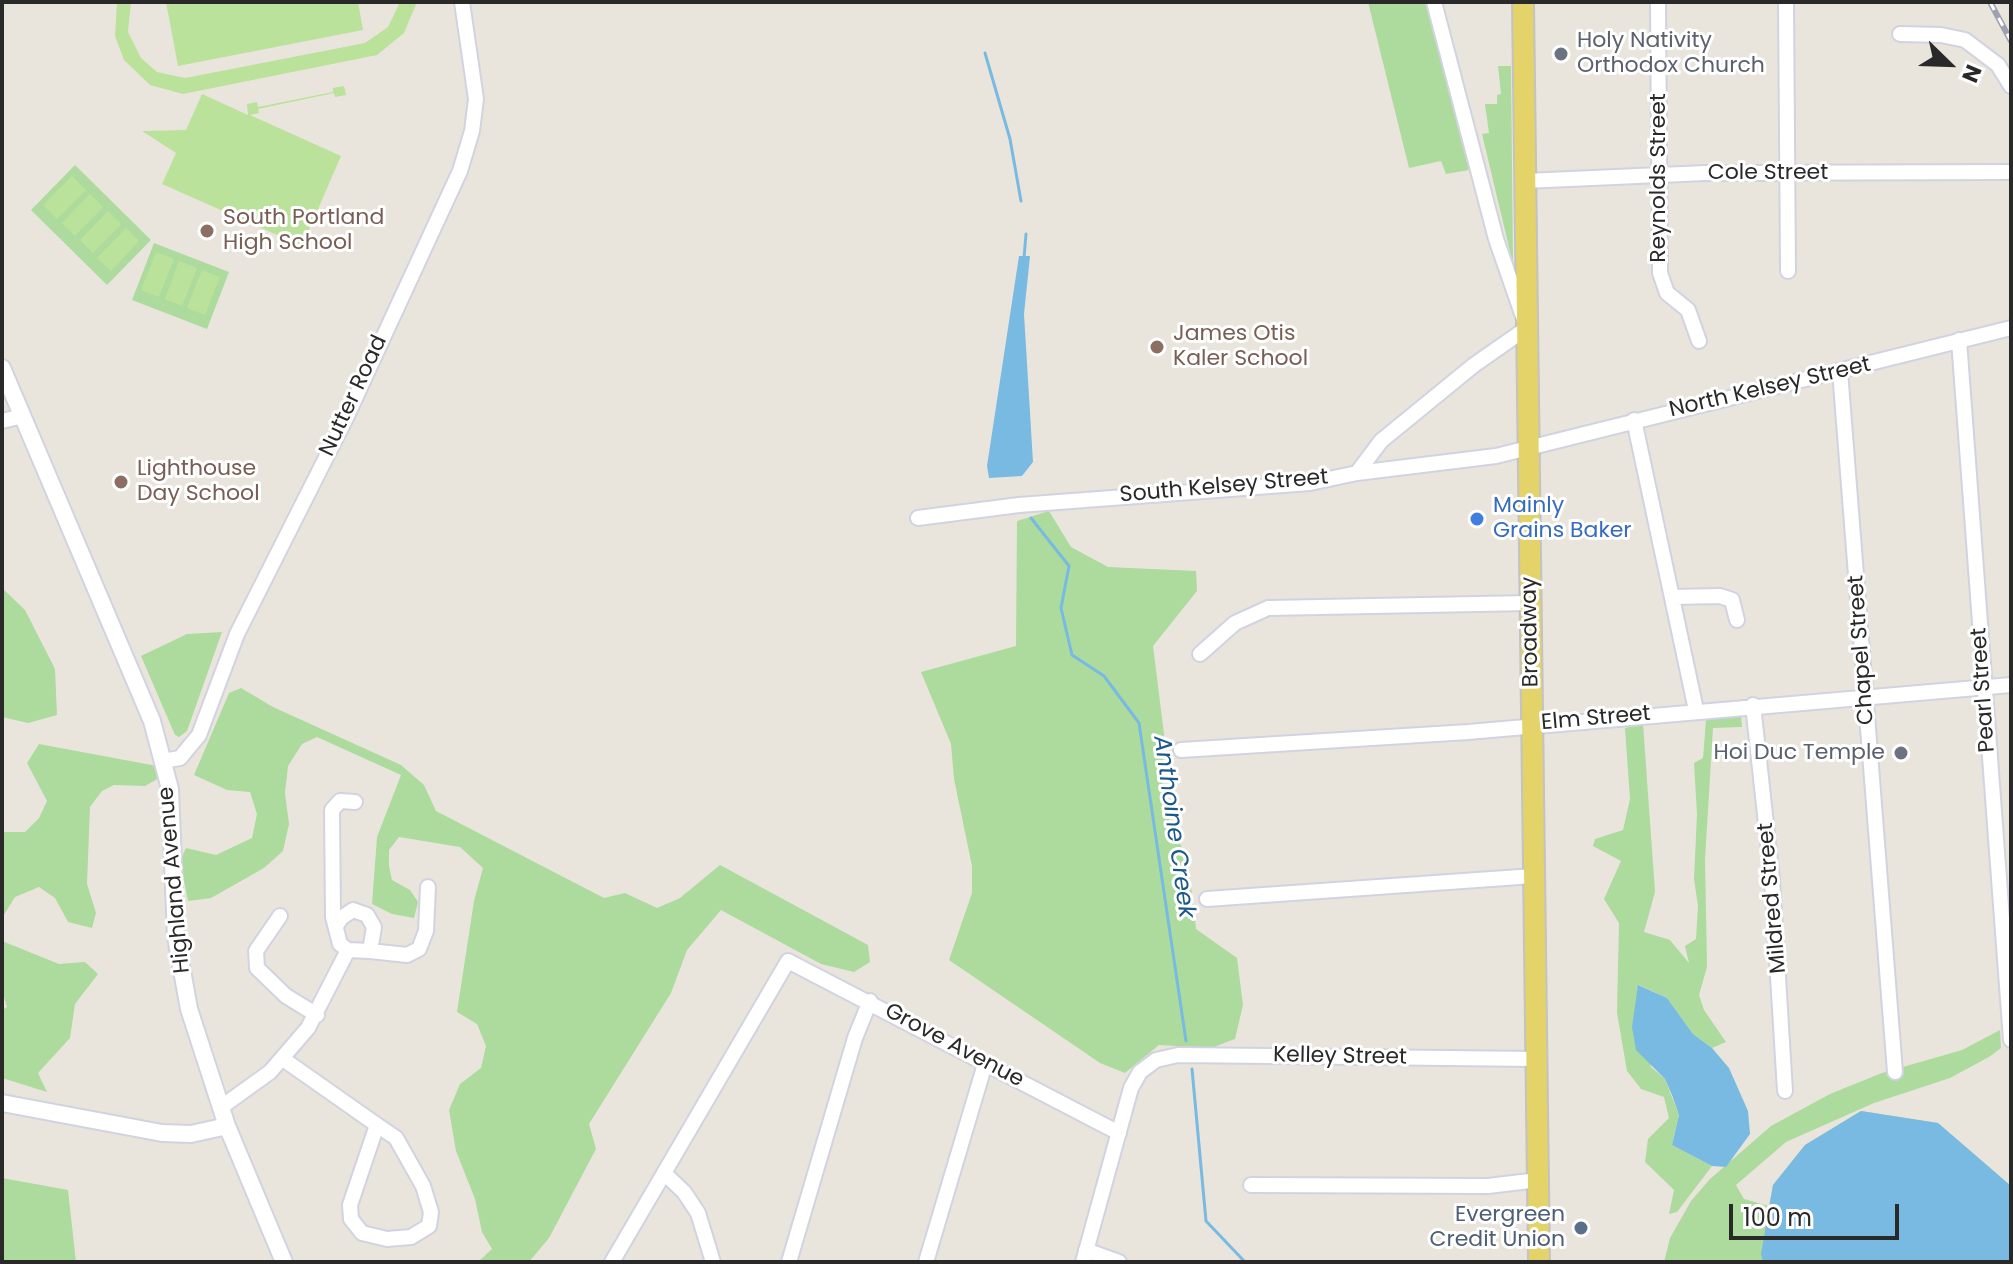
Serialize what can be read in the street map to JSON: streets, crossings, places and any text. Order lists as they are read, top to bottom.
{
  "streets": {
    "main road": ["Broadway"],
    "street": [
      "Cole Street",
      "Reynolds Street",
      "North Kelsey Street",
      "Nutter Road",
      "South Kelsey Street",
      "Chapel Street",
      "Pearl Street",
      "Elm Street",
      "Highland Avenue",
      "Mildred Street",
      "Grove Avenue",
      "Kelley Street"
    ]
  },
  "crossings": [
    ["Cole Street", "Reynolds Street"],
    ["Cole Street", "Broadway"],
    ["North Kelsey Street", "South Kelsey Street"],
    ["North Kelsey Street", "Broadway"],
    ["North Kelsey Street", "Chapel Street"],
    ["North Kelsey Street", "Pearl Street"],
    ["Nutter Road", "Highland Avenue"],
    ["South Kelsey Street", "Broadway"],
    ["Broadway", "Elm Street"],
    ["Broadway", "Kelley Street"],
    ["Chapel Street", "Elm Street"],
    ["Pearl Street", "Elm Street"],
    ["Elm Street", "Mildred Street"],
    ["Grove Avenue", "Kelley Street"]
  ],
  "water": ["Anthoine Creek"],
  "places": [
    "Holy Nativity Orthodox Church",
    "South Portland High School",
    "James Otis Kaler School",
    "Lighthouse Day School",
    "Mainly Grains Baker",
    "Hoi Duc Temple",
    "Evergreen Credit Union"
  ],
  "scale_bar": "100 m",
  "north": "bottom right"
}
